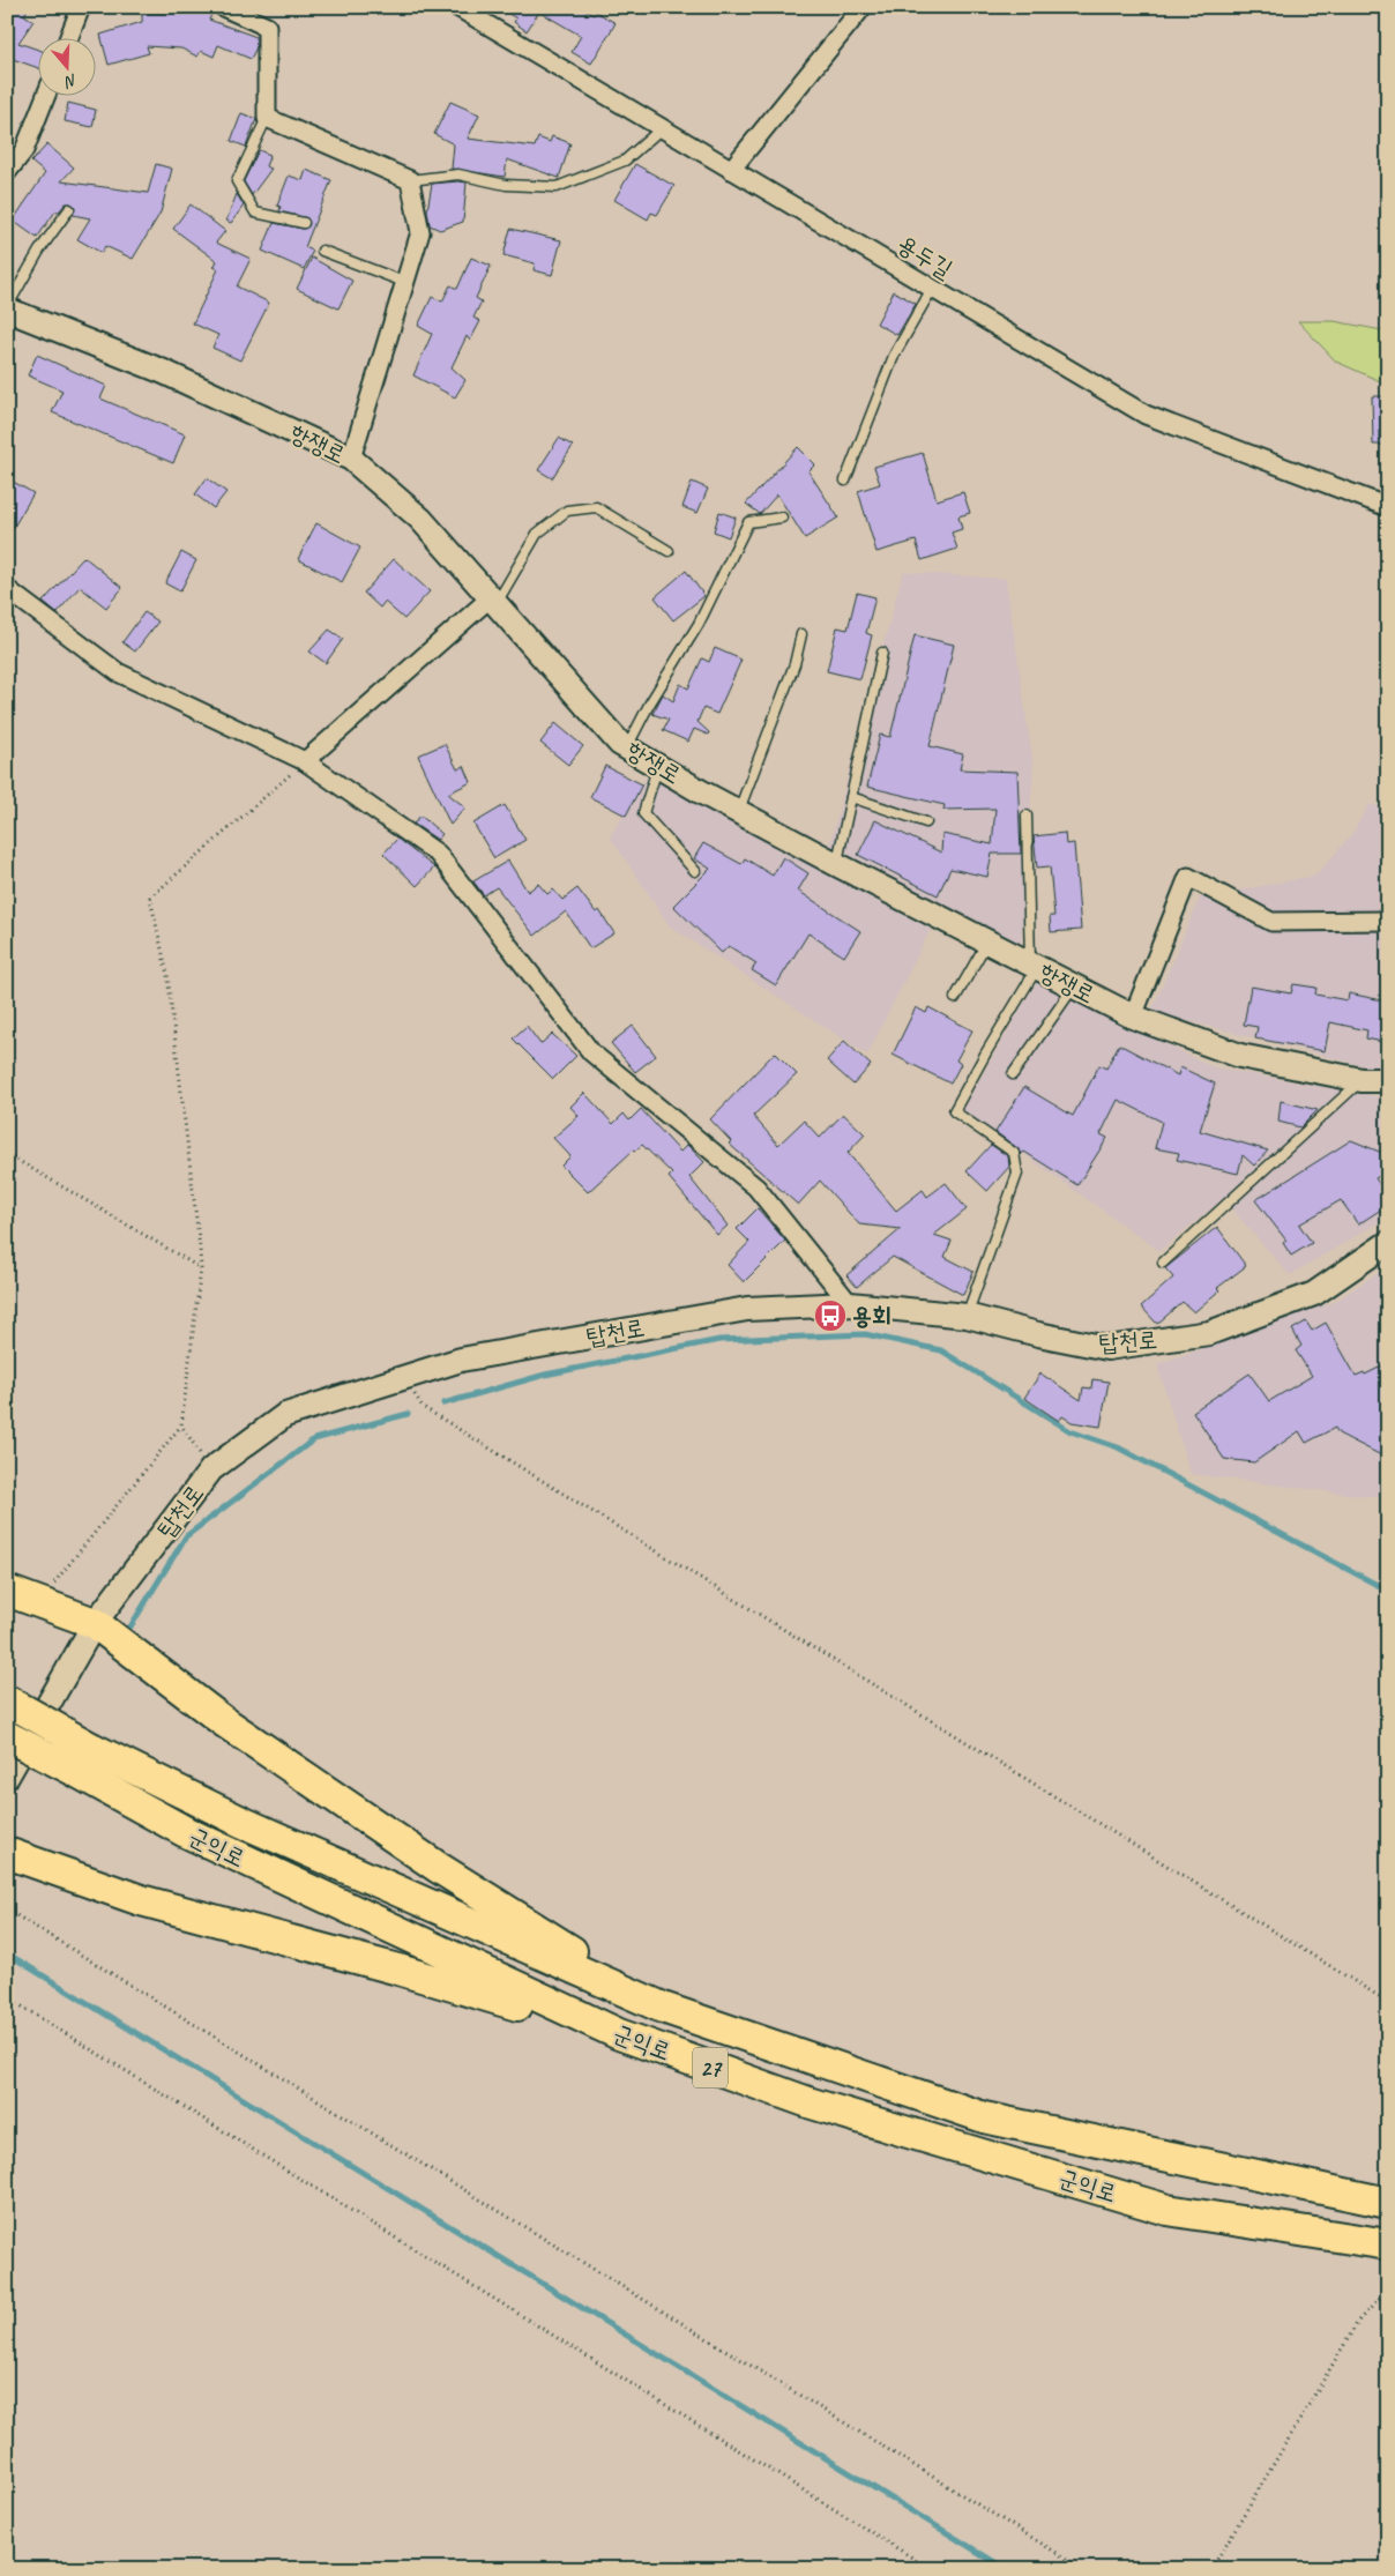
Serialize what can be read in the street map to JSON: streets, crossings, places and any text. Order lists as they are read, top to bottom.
{
  "streets": {
    "highway": ["군익로", "27"],
    "street": ["용두길", "항쟁로", "탑천로"]
  },
  "places": {
    "bus stop": ["용회"]
  },
  "north": "bottom"
}
